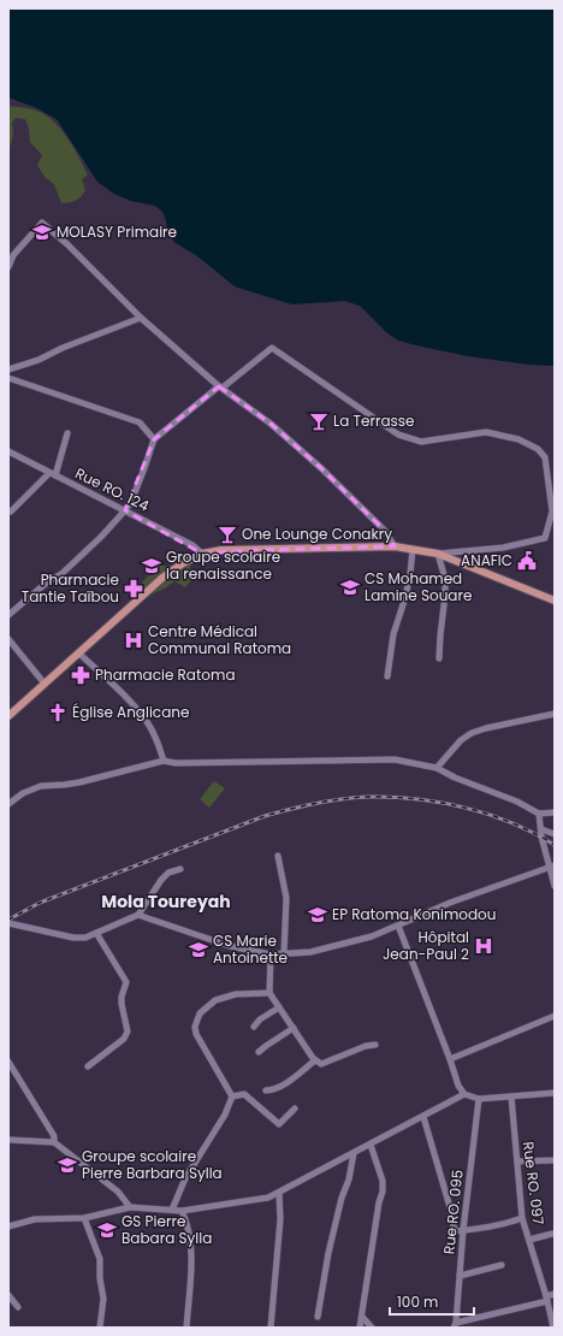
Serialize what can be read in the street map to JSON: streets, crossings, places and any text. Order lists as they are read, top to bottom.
{
  "streets": {
    "street": ["Rue RO. 124", "Rue RO. 097", "Rue RO. 095"]
  },
  "districts": ["Mola Toureyah"],
  "places": {
    "school or university": [
      "MOLASY Primaire",
      "Groupe scolaire la renaissance",
      "CS Mohamed Lamine Souare",
      "EP Ratoma Konimodou",
      "CS Marie Antoinette",
      "Groupe scolaire Pierre Barbara Sylla",
      "GS Pierre Babara Sylla"
    ],
    "bar": ["La Terrasse", "One Lounge Conakry"],
    "public building": ["ANAFIC"],
    "pharmacy": ["Pharmacie Tantie Taïbou", "Pharmacie Ratoma"],
    "hospital": ["Centre Médical Communal Ratoma", "Hôpital Jean-Paul 2"],
    "church": ["Église Anglicane"]
  },
  "scale_bar": "100 m"
}
